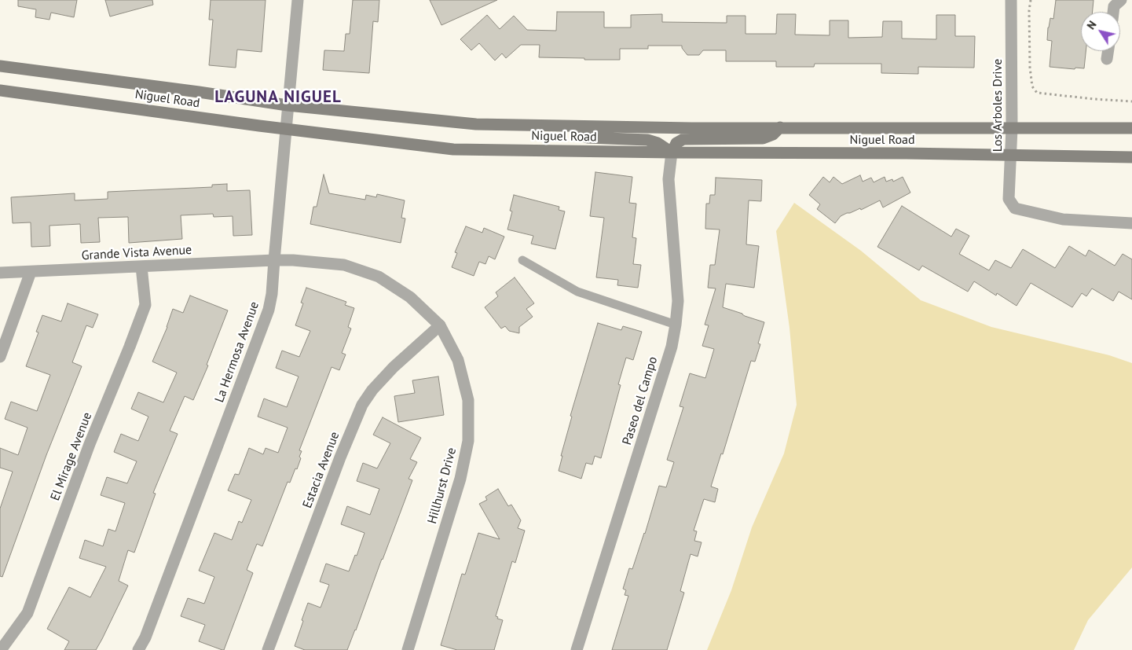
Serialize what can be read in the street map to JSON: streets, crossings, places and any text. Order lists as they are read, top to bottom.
{
  "streets": {
    "main road": ["Niguel Road"],
    "street": [
      "Los Arboles Drive",
      "Grande Vista Avenue",
      "La Hermosa Avenue",
      "Paseo del Campo",
      "El Mirage Avenue",
      "Estacia Avenue",
      "Hillhurst Drive"
    ]
  },
  "crossings": [
    ["Niguel Road", "Los Arboles Drive"],
    ["Niguel Road", "La Hermosa Avenue"],
    ["Niguel Road", "Paseo del Campo"],
    ["Grande Vista Avenue", "La Hermosa Avenue"],
    ["Grande Vista Avenue", "El Mirage Avenue"],
    ["Grande Vista Avenue", "Hillhurst Drive"],
    ["La Hermosa Avenue", "Hillhurst Drive"],
    ["Estacia Avenue", "Hillhurst Drive"]
  ],
  "districts": ["LAGUNA NIGUEL"],
  "north": "top left"
}
